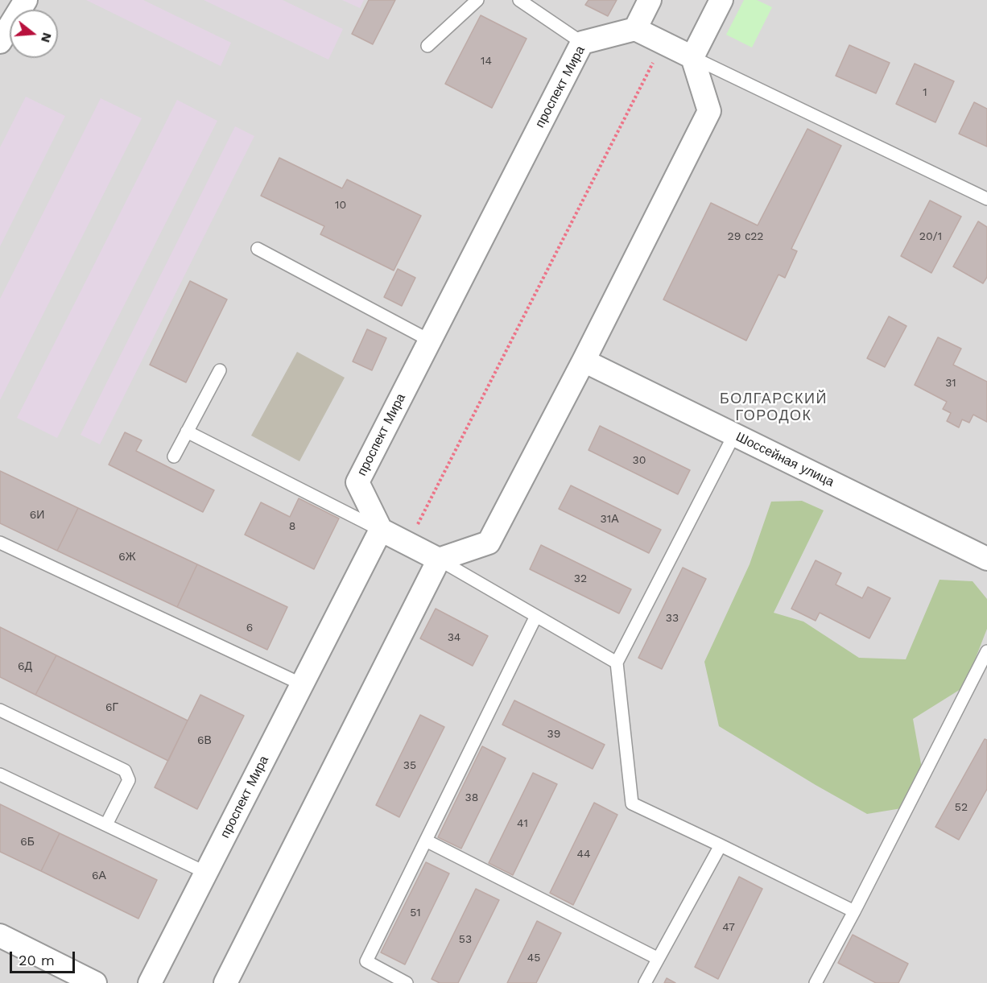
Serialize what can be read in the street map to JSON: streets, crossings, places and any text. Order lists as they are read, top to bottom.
{
  "streets": {
    "street": ["проспект Мира", "Шоссейная улица"]
  },
  "districts": ["БОЛГАРСКИЙ ГОРОДОК"],
  "house_numbers": [
    "14",
    "1",
    "10",
    "29 с22",
    "20/1",
    "31",
    "30",
    "6И",
    "31А",
    "8",
    "6Ж",
    "32",
    "33",
    "6",
    "34",
    "6Д",
    "6Г",
    "39",
    "6В",
    "35",
    "38",
    "52",
    "41",
    "6Б",
    "44",
    "6А",
    "51",
    "47",
    "53",
    "45"
  ],
  "scale_bar": "20 m",
  "north": "right"
}
